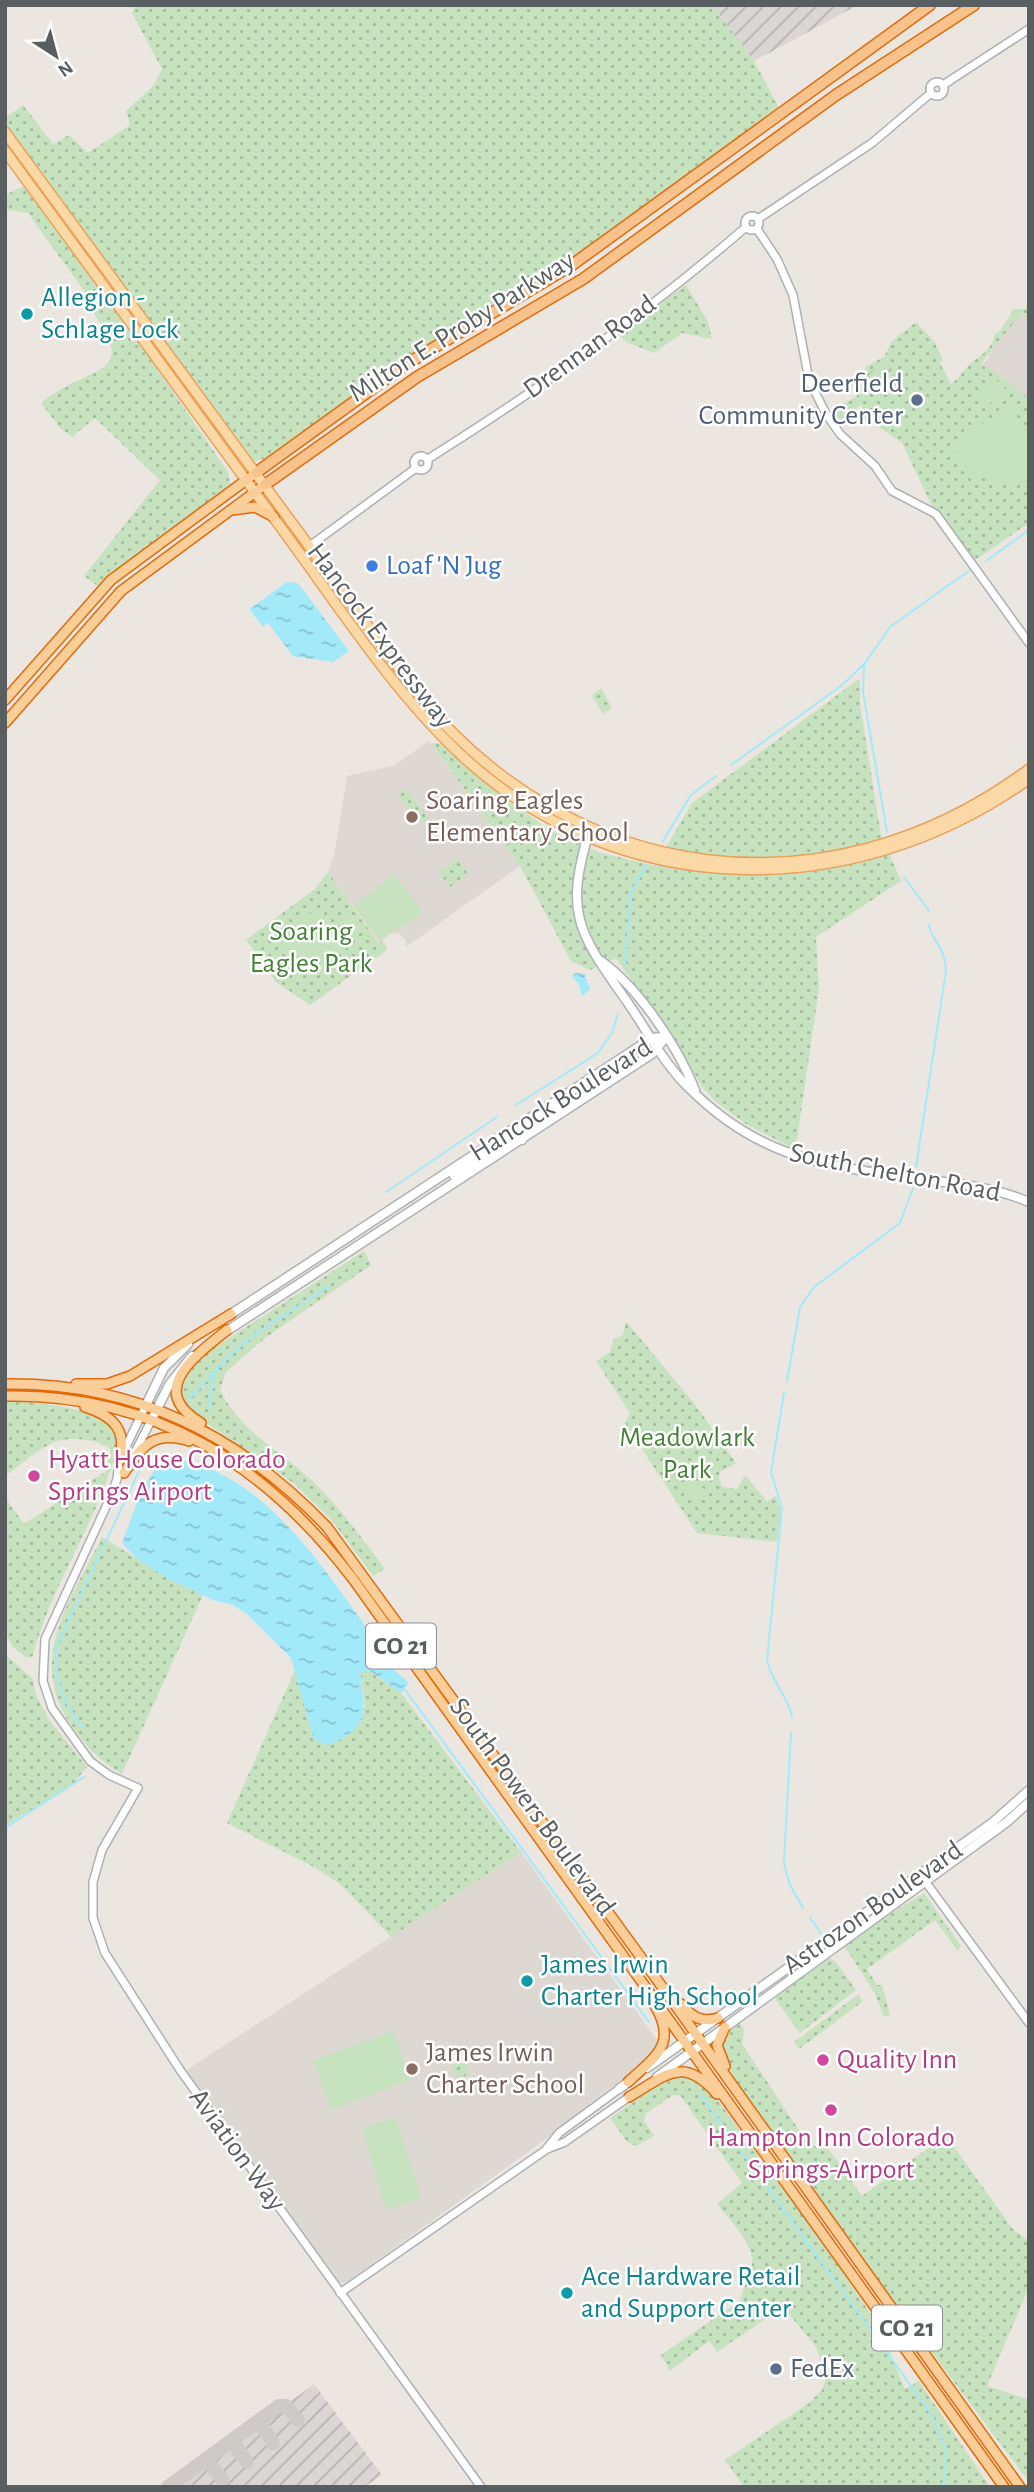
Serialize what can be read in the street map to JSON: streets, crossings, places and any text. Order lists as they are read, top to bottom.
{
  "streets": {
    "highway": ["Milton E. Proby Parkway", "CO 21", "South Powers Boulevard"],
    "main road": [
      "Hancock Expressway",
      "Hancock Boulevard",
      "South Chelton Road",
      "Astrozon Boulevard"
    ],
    "street": ["Drennan Road", "Aviation Way"]
  },
  "crossings": [
    ["Milton E. Proby Parkway", "Hancock Expressway"],
    ["Drennan Road", "Hancock Expressway"],
    ["Hancock Expressway", "South Chelton Road"],
    ["Hancock Boulevard", "South Chelton Road"],
    ["Hancock Boulevard", "South Powers Boulevard"],
    ["South Powers Boulevard", "Astrozon Boulevard"],
    ["Astrozon Boulevard", "Aviation Way"]
  ],
  "parks": ["Soaring Eagles Park", "Meadowlark Park"],
  "places": [
    "Allegion - Schlage Lock",
    "Deerfield Community Center",
    "Loaf 'N Jug",
    "Soaring Eagles Elementary School",
    "Hyatt House Colorado Springs Airport",
    "James Irwin Charter High School",
    "Quality Inn",
    "James Irwin Charter School",
    "Hampton Inn Colorado Springs-Airport",
    "Ace Hardware Retail and Support Center",
    "FedEx"
  ],
  "north": "bottom right"
}
